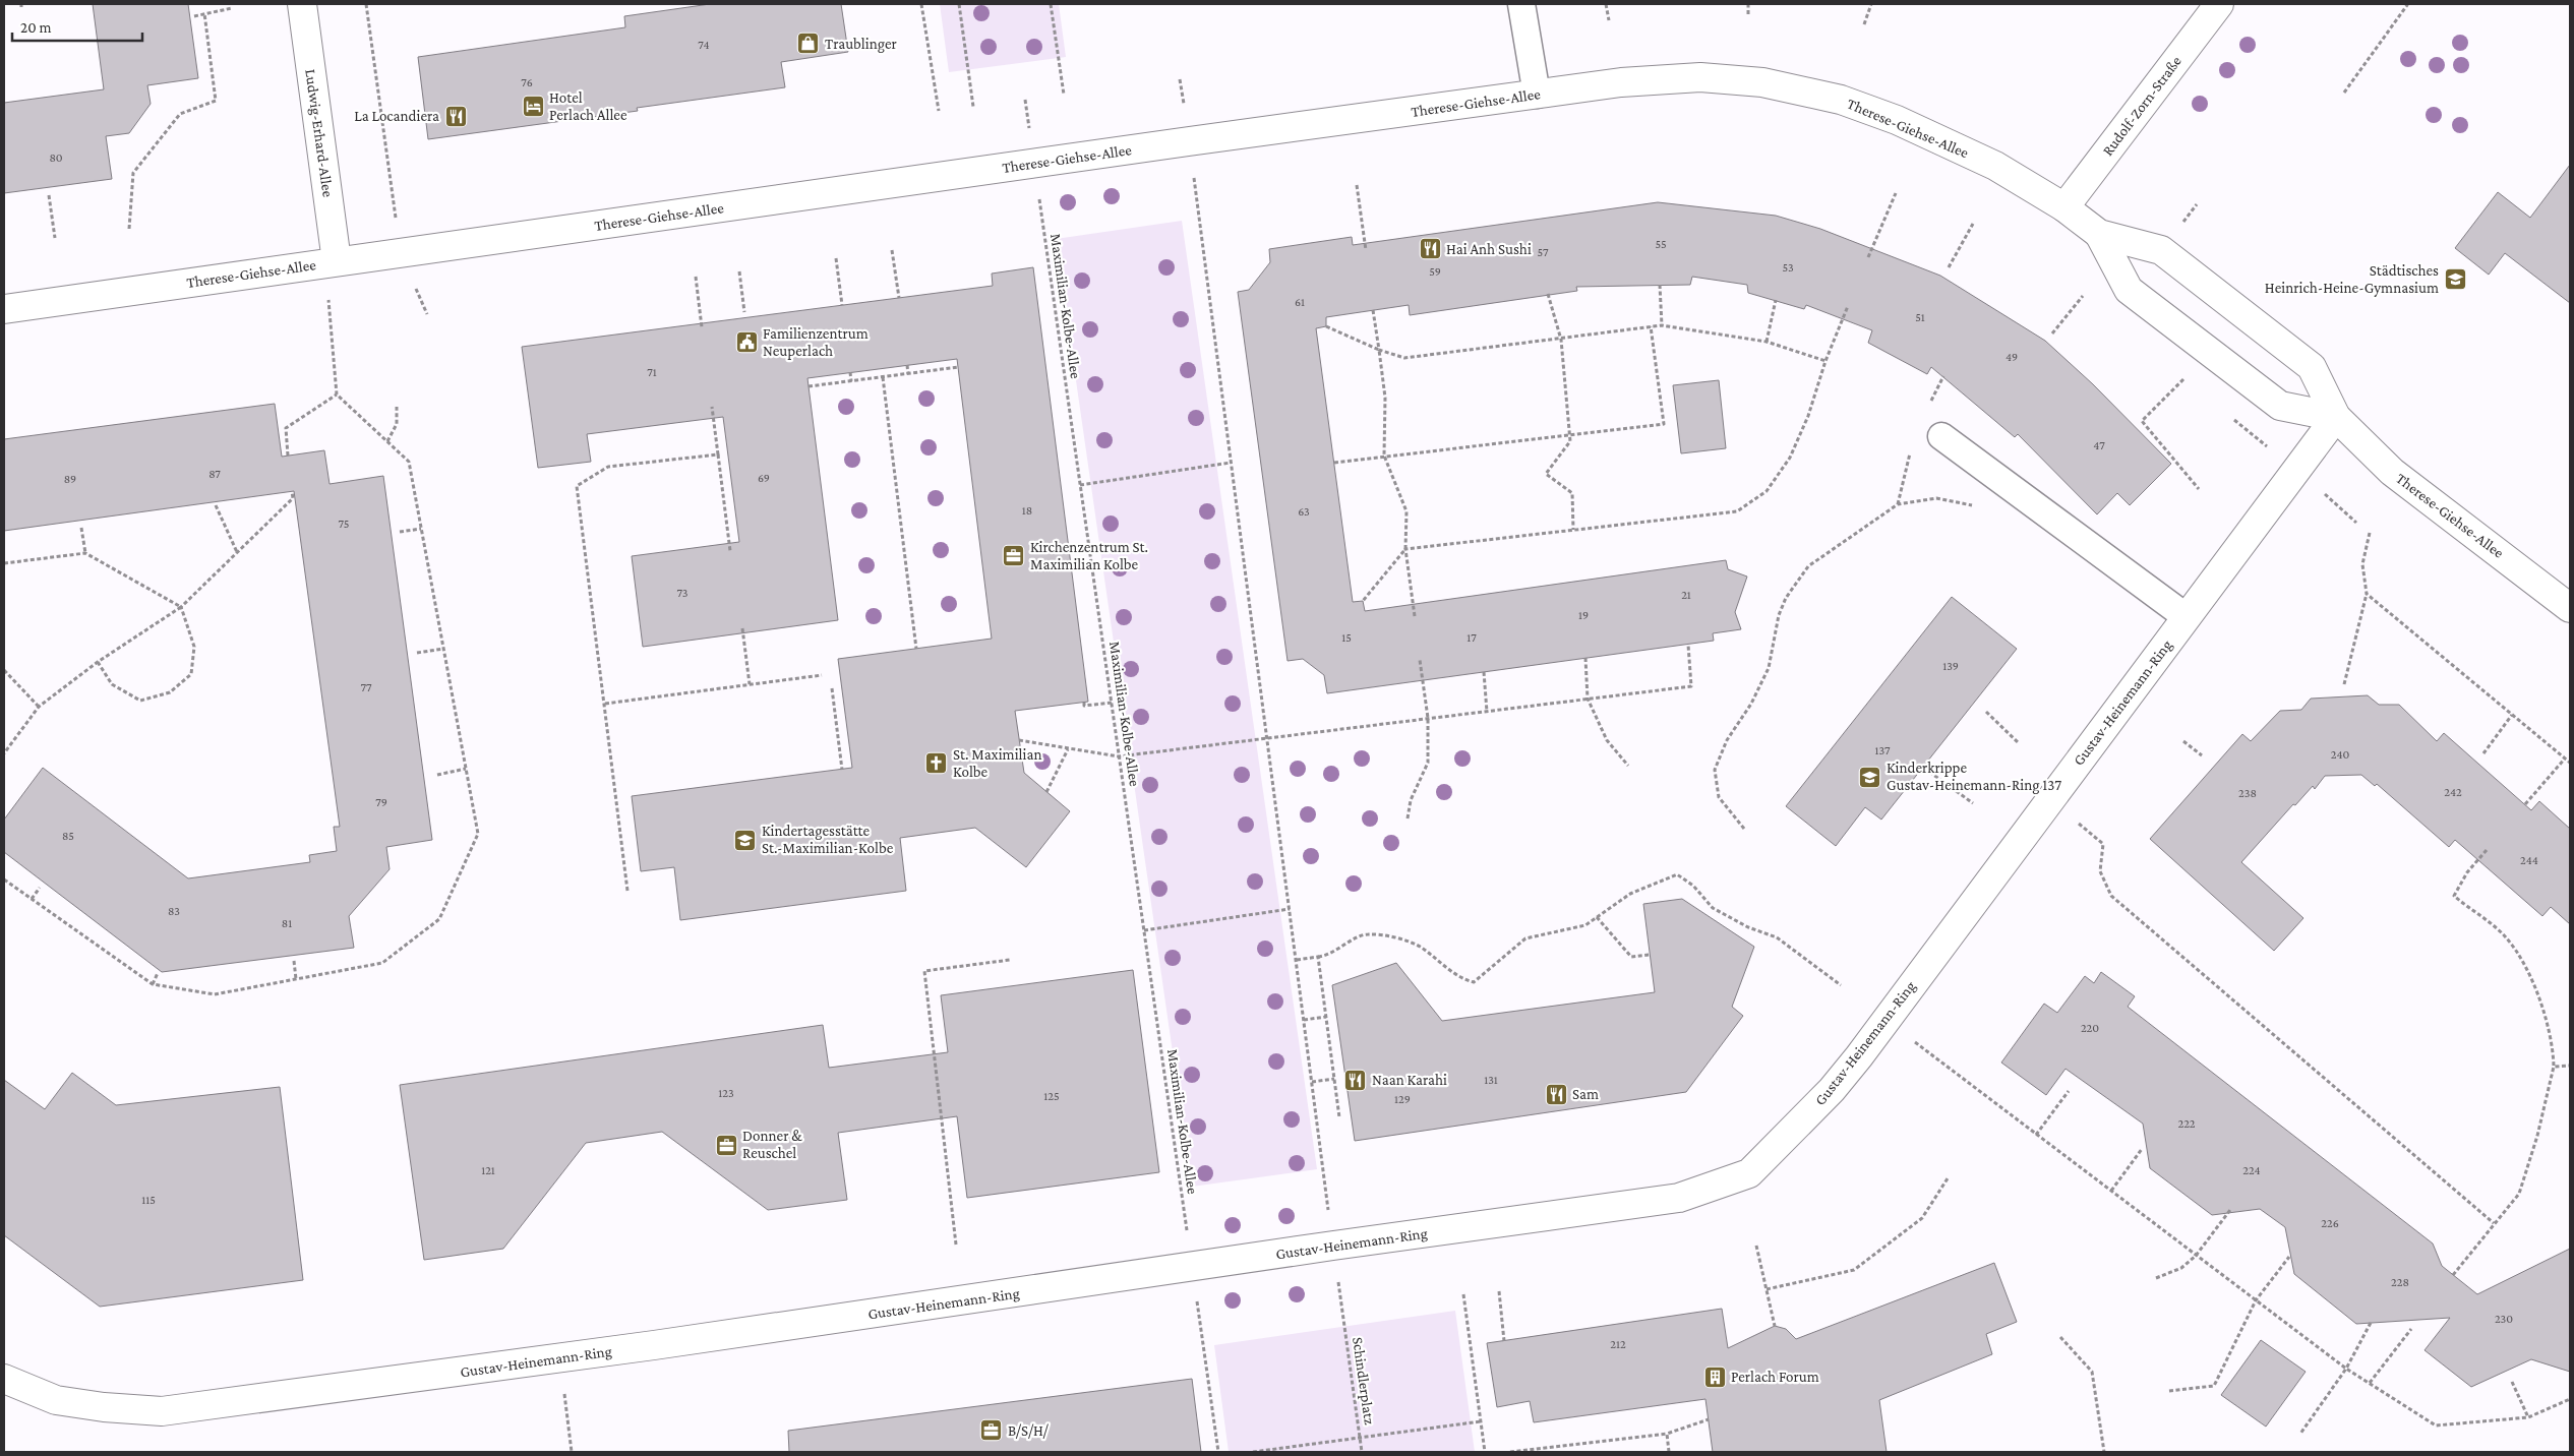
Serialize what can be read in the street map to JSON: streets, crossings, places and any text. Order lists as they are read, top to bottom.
{
  "streets": {
    "street": [
      "Therese-Giehse-Allee",
      "Rudolf-Zorn-Straße",
      "Ludwig-Erhard-Allee",
      "Gustav-Heinemann-Ring"
    ],
    "path": ["Maximilian-Kolbe-Allee", "Schindlerplatz"]
  },
  "crossings": [
    ["Therese-Giehse-Allee", "Rudolf-Zorn-Straße"],
    ["Therese-Giehse-Allee", "Ludwig-Erhard-Allee"],
    ["Therese-Giehse-Allee", "Maximilian-Kolbe-Allee"],
    ["Therese-Giehse-Allee", "Gustav-Heinemann-Ring"],
    ["Maximilian-Kolbe-Allee", "Gustav-Heinemann-Ring"]
  ],
  "places": {
    "shop": ["Traublinger"],
    "hotel": ["Hotel Perlach Allee"],
    "restaurant": [
      "La Locandiera",
      "Hai Anh Sushi",
      "Naan Karahi",
      "Sam"
    ],
    "school or university": ["Städtisches Heinrich-Heine-Gymnasium", "Kinderkrippe Gustav-Heinemann-Ring 137", "Kindertagesstätte St.-Maximilian-Kolbe"],
    "public building": ["Familienzentrum Neuperlach"],
    "office": ["Kirchenzentrum St. Maximilian Kolbe", "Donner & Reuschel", "B/S/H/"],
    "church": ["St. Maximilian Kolbe"],
    "building": ["Perlach Forum"]
  },
  "house_numbers": [
    "74",
    "76",
    "80",
    "55",
    "57",
    "53",
    "59",
    "61",
    "51",
    "49",
    "71",
    "47",
    "87",
    "69",
    "89",
    "18",
    "63",
    "75",
    "73",
    "21",
    "19",
    "15",
    "17",
    "139",
    "77",
    "137",
    "240",
    "242",
    "238",
    "79",
    "85",
    "244",
    "83",
    "81",
    "220",
    "131",
    "123",
    "125",
    "129",
    "222",
    "121",
    "224",
    "115",
    "226",
    "228",
    "230",
    "212"
  ],
  "scale_bar": "20 m"
}
